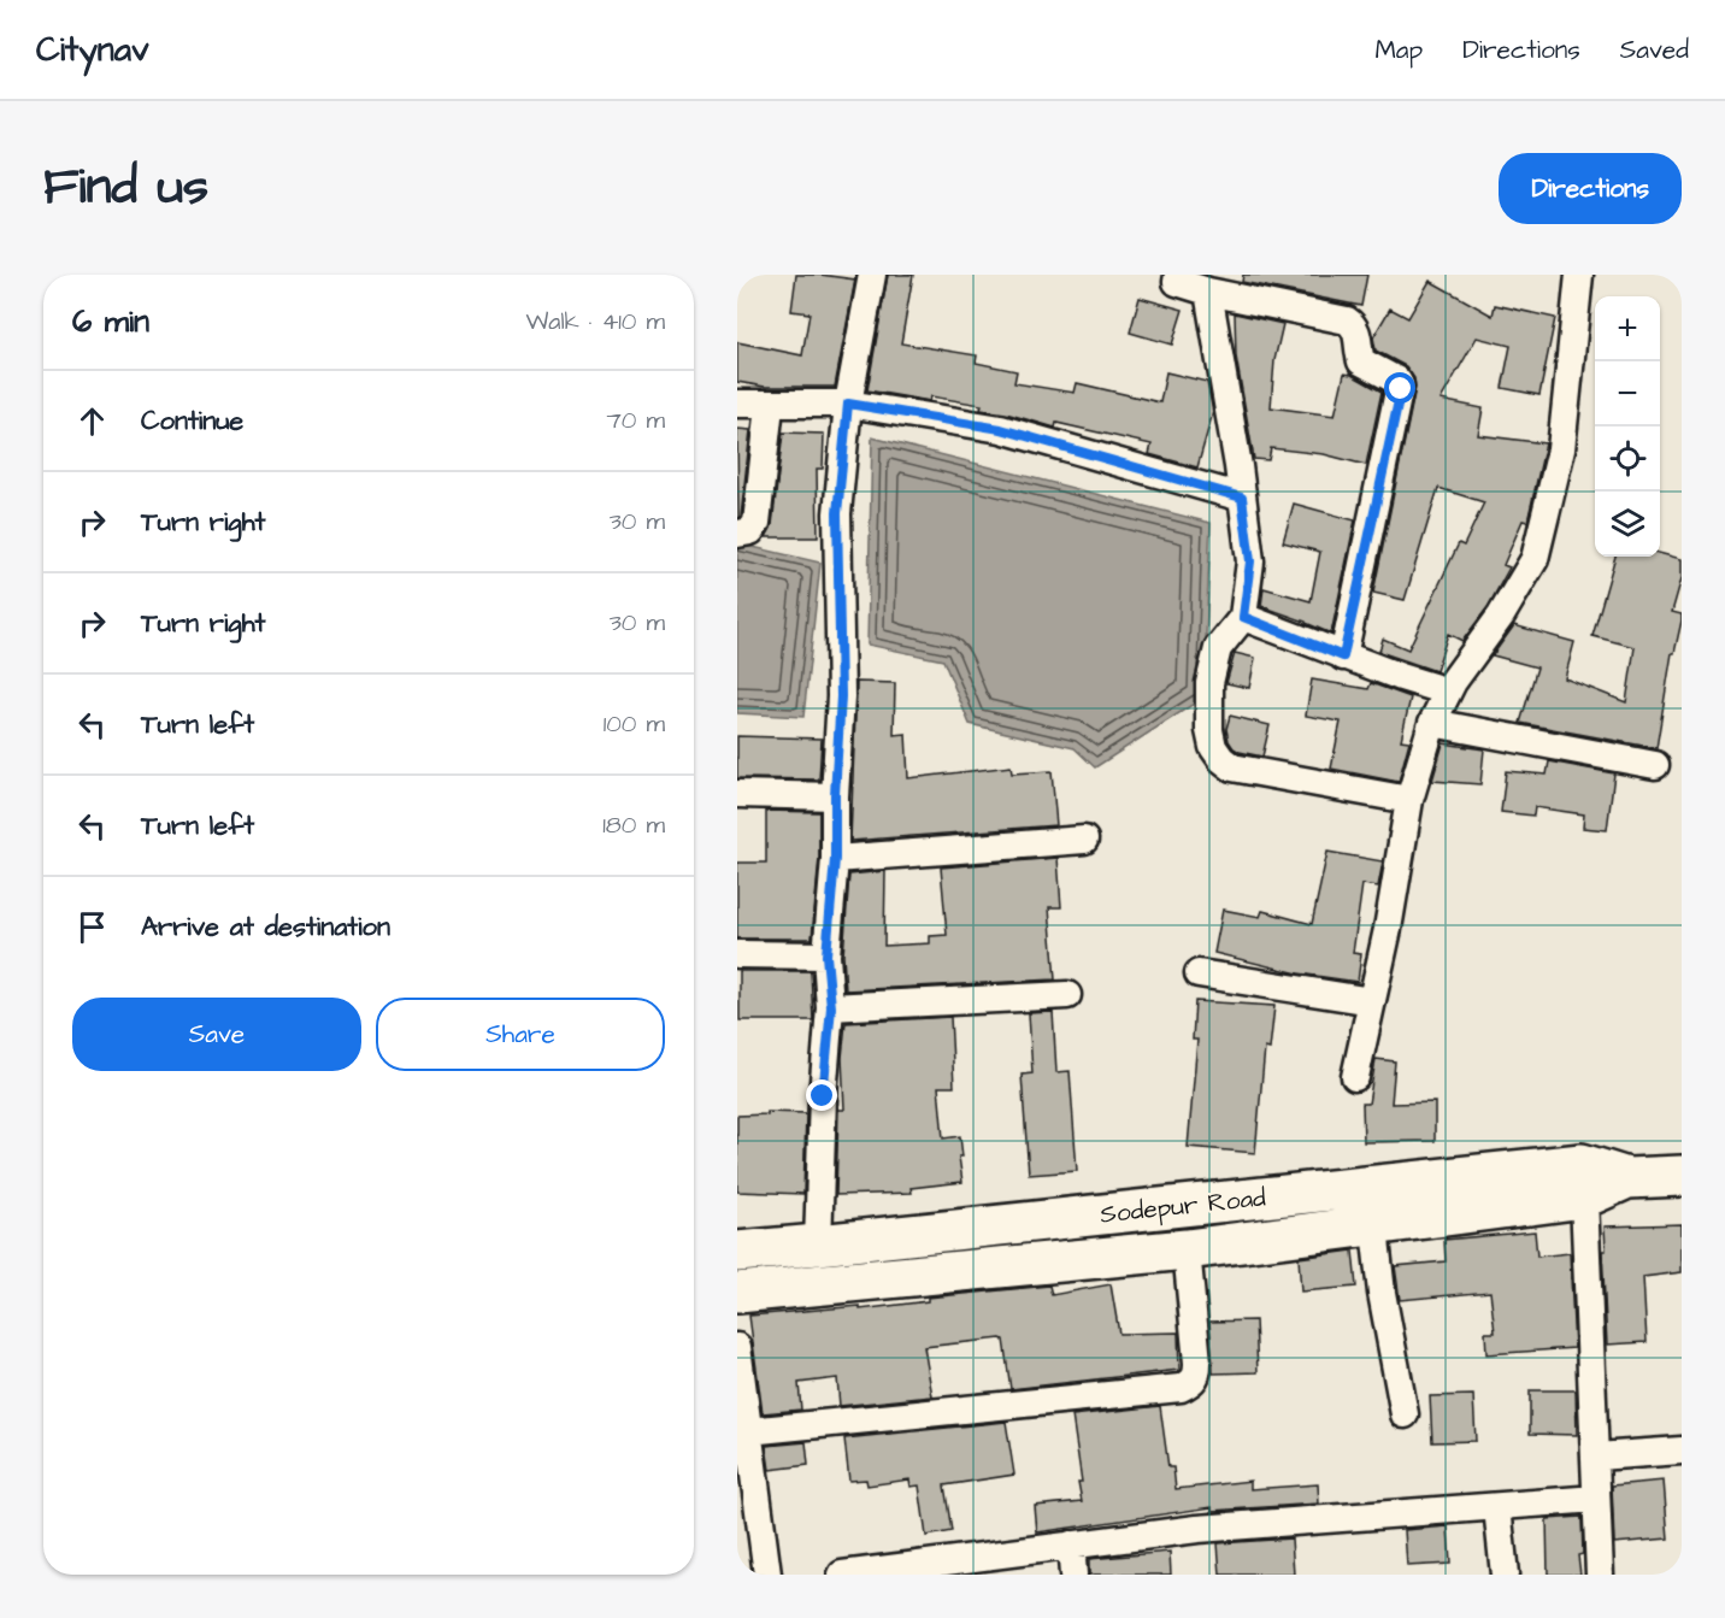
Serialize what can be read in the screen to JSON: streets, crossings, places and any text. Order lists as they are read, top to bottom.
{
  "streets": {
    "main road": ["Sodepur Road"]
  },
  "page": {
    "header": "Citynav",
    "nav": ["Map", "Directions", "Saved"],
    "title": "Find us",
    "buttons": [
      "Directions",
      ["Save", "Share"]
    ],
    "heading": ["6 min", "Walk · 410 m"],
    "map_buttons": ["+", "−"],
    "list": [
      ["Continue", "70 m"],
      ["Turn right", "30 m"],
      ["Turn right", "30 m"],
      ["Turn left", "100 m"],
      ["Turn left", "180 m"],
      "Arrive at destination"
    ]
  }
}
